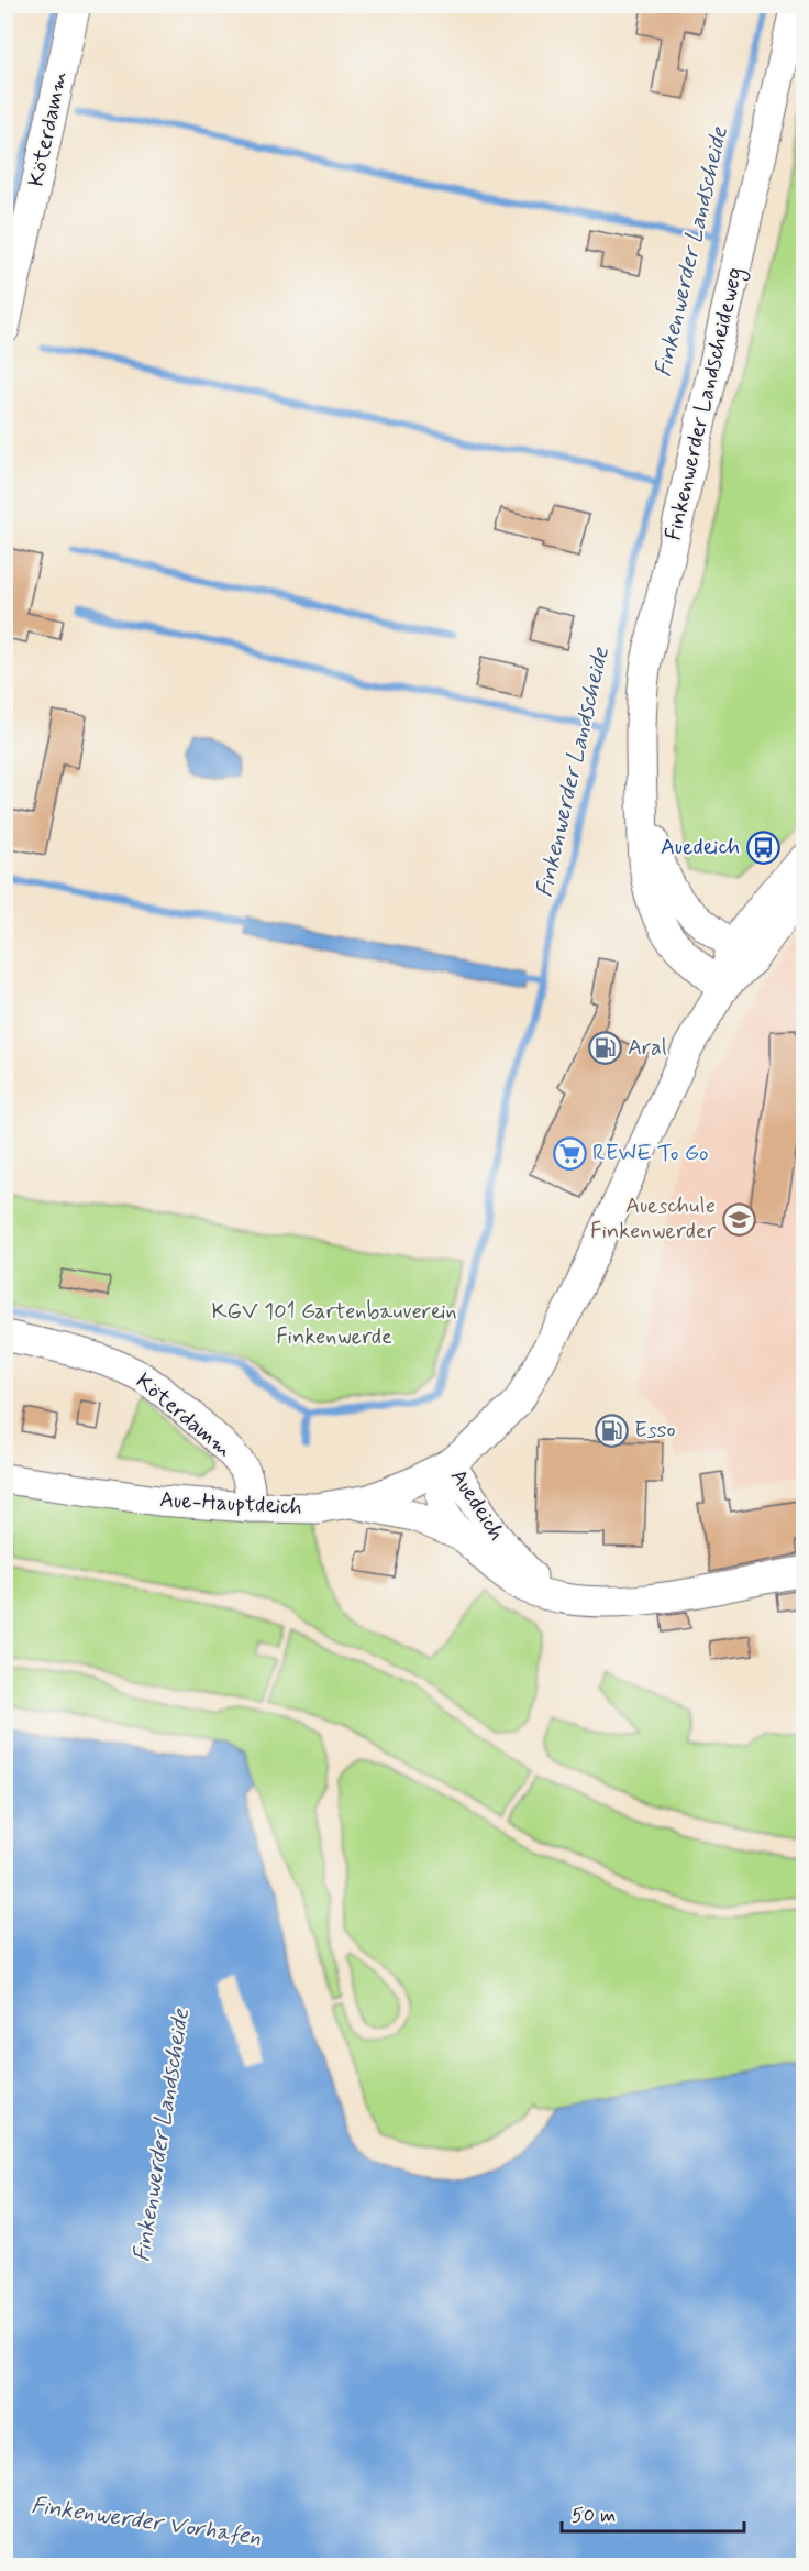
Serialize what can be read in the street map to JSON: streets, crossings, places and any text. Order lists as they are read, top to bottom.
{
  "streets": {
    "street": [
      "Köterdamm",
      "Finkenwerder Landscheideweg",
      "Aue-Hauptdeich",
      "Auedeich"
    ]
  },
  "crossings": [
    ["Köterdamm", "Aue-Hauptdeich"],
    ["Finkenwerder Landscheideweg", "Aue-Hauptdeich"],
    ["Aue-Hauptdeich", "Auedeich"]
  ],
  "water": ["Finkenwerder Landscheide", "Finkenwerder Vorhafen"],
  "parks": ["KGV 101 Gartenbauverein Finkenwerde"],
  "places": {
    "bus stop": ["Auedeich"],
    "fuel station": ["Aral", "Esso"],
    "supermarket": ["REWE To Go"],
    "school or university": ["Aueschule Finkenwerder"]
  },
  "scale_bar": "50 m"
}
